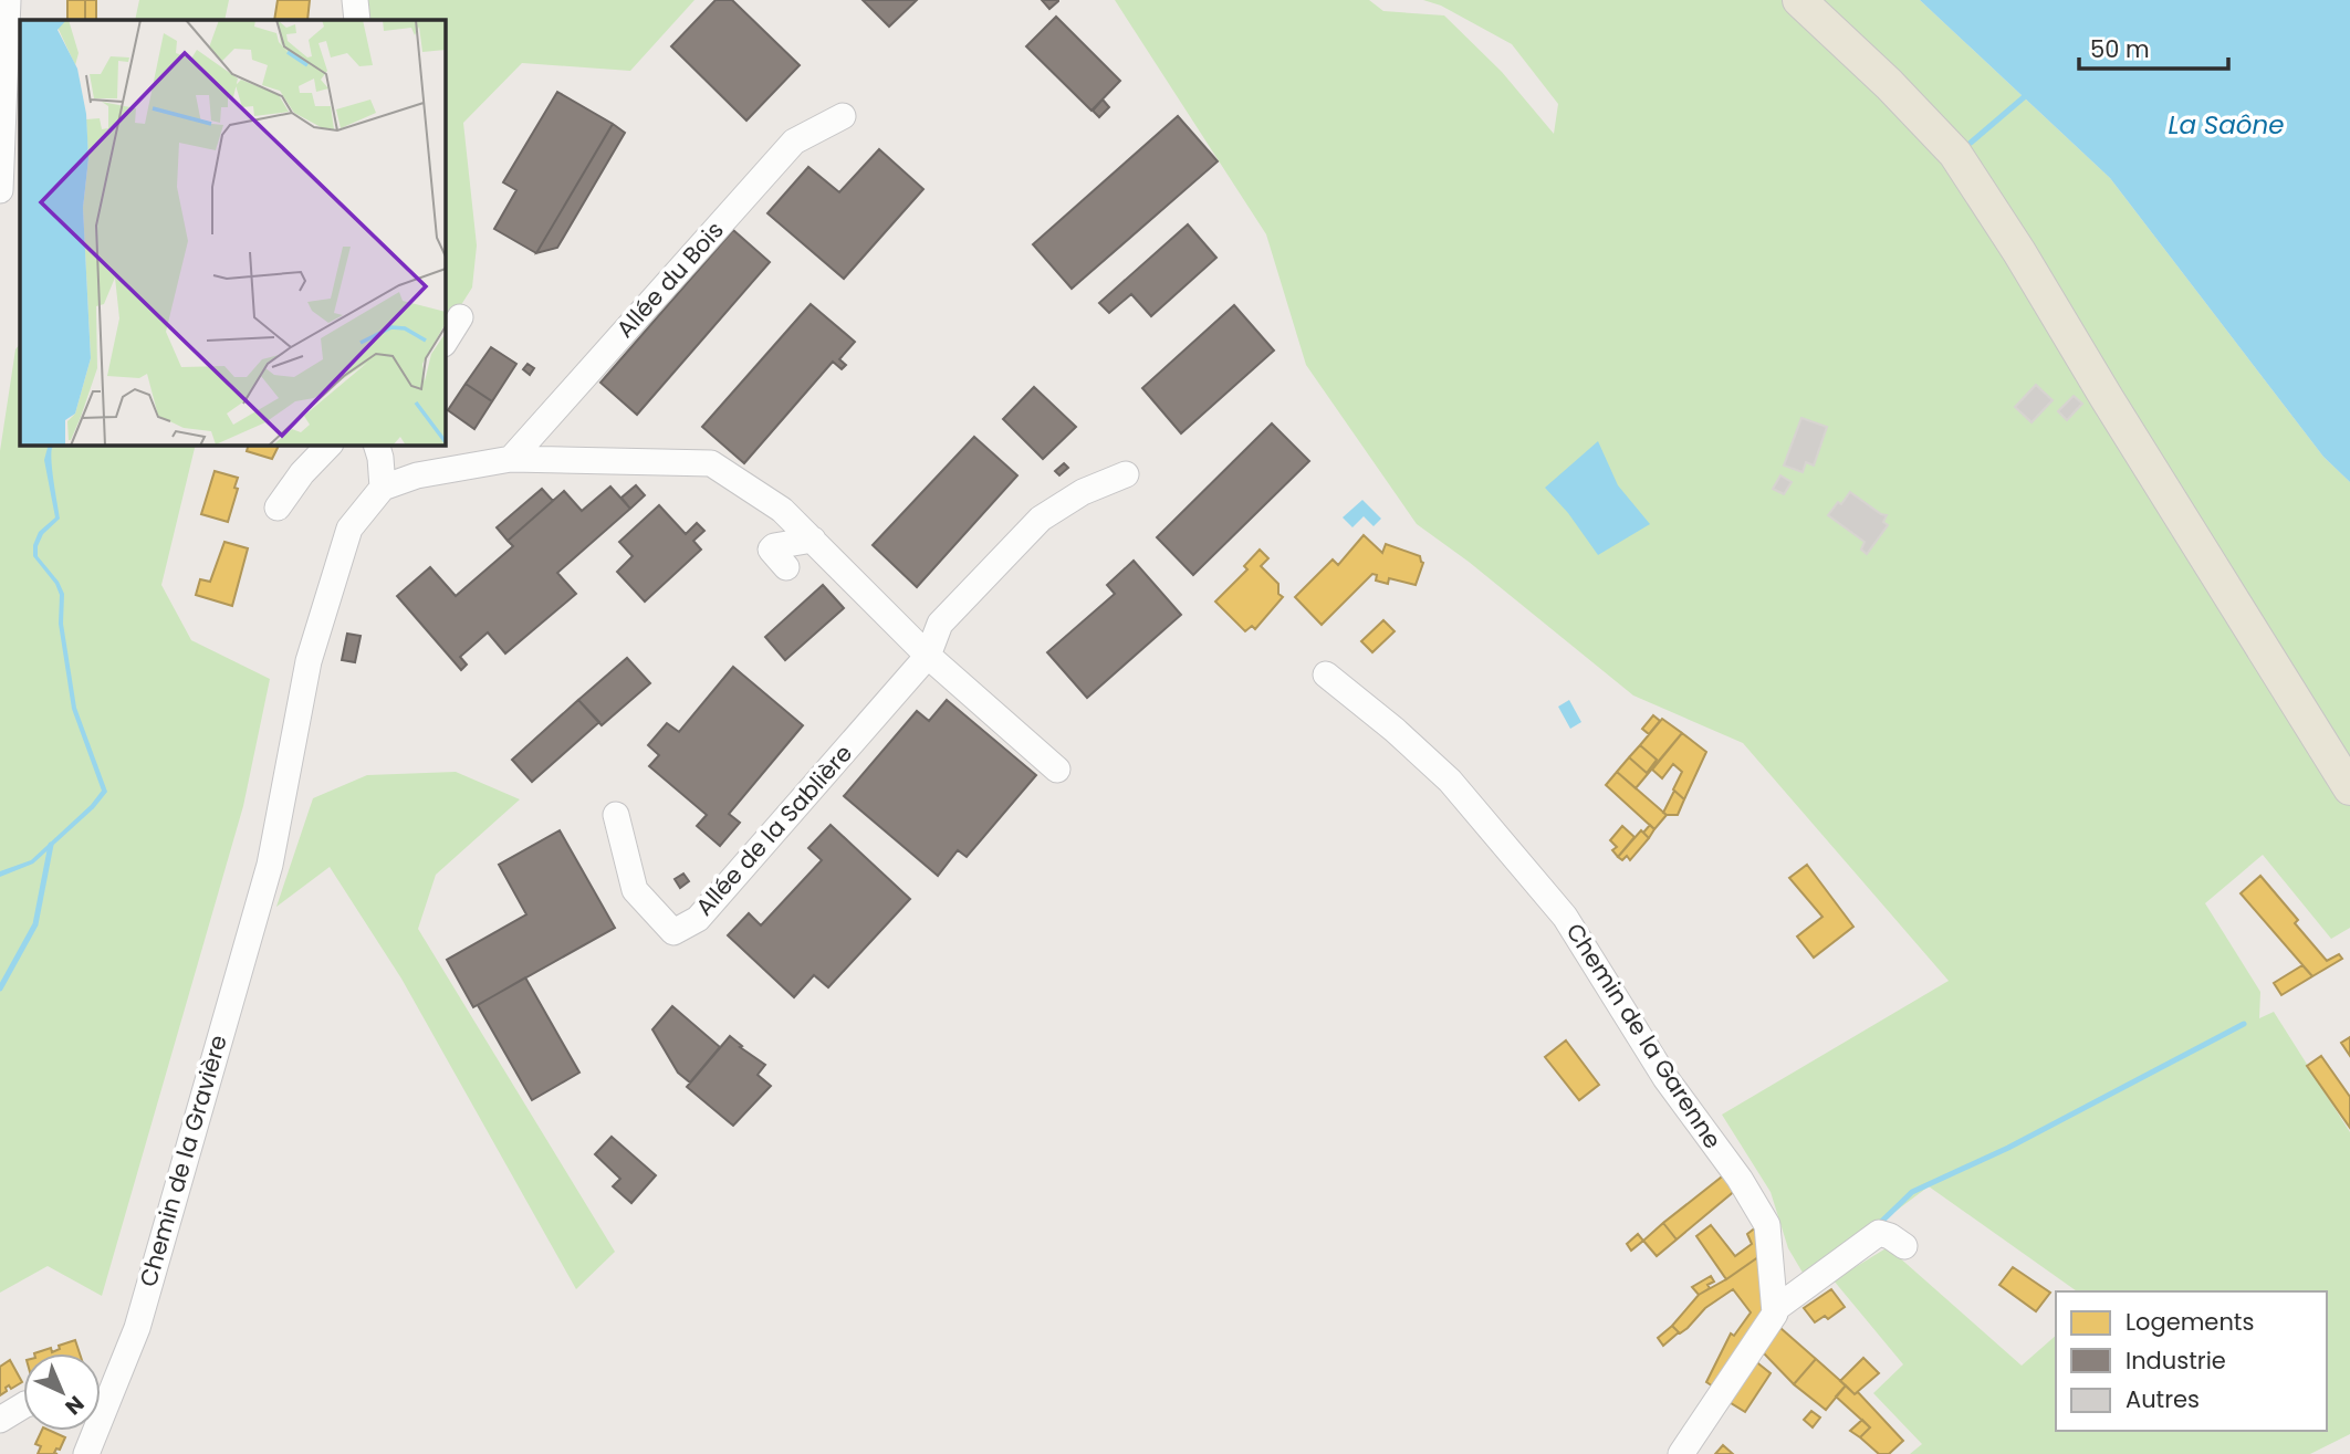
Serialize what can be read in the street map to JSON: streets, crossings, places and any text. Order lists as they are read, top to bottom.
{
  "streets": {
    "street": [
      "Allée du Bois",
      "Allée de la Sablière",
      "Chemin de la Garenne",
      "Chemin de la Gravière"
    ]
  },
  "water": ["La Saône"],
  "legend": ["Logements", "Industrie", "Autres"],
  "scale_bar": "50 m",
  "north": "bottom right"
}
